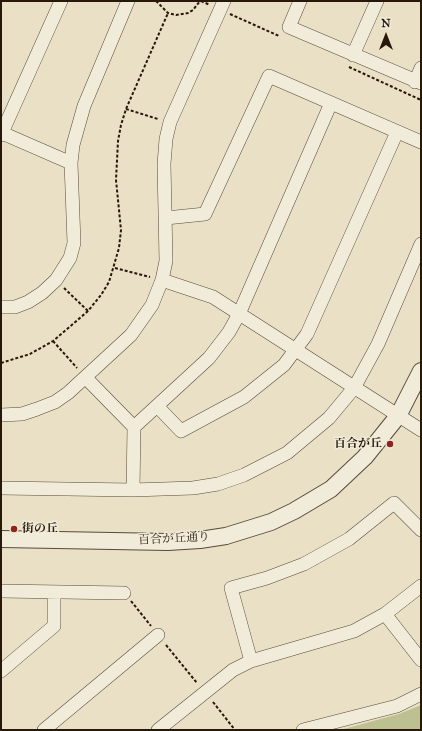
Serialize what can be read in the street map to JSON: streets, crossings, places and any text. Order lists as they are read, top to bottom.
{
  "streets": {
    "street": ["百合が丘通り"]
  },
  "places": ["百合が丘", "街の丘"],
  "north": "top"
}
